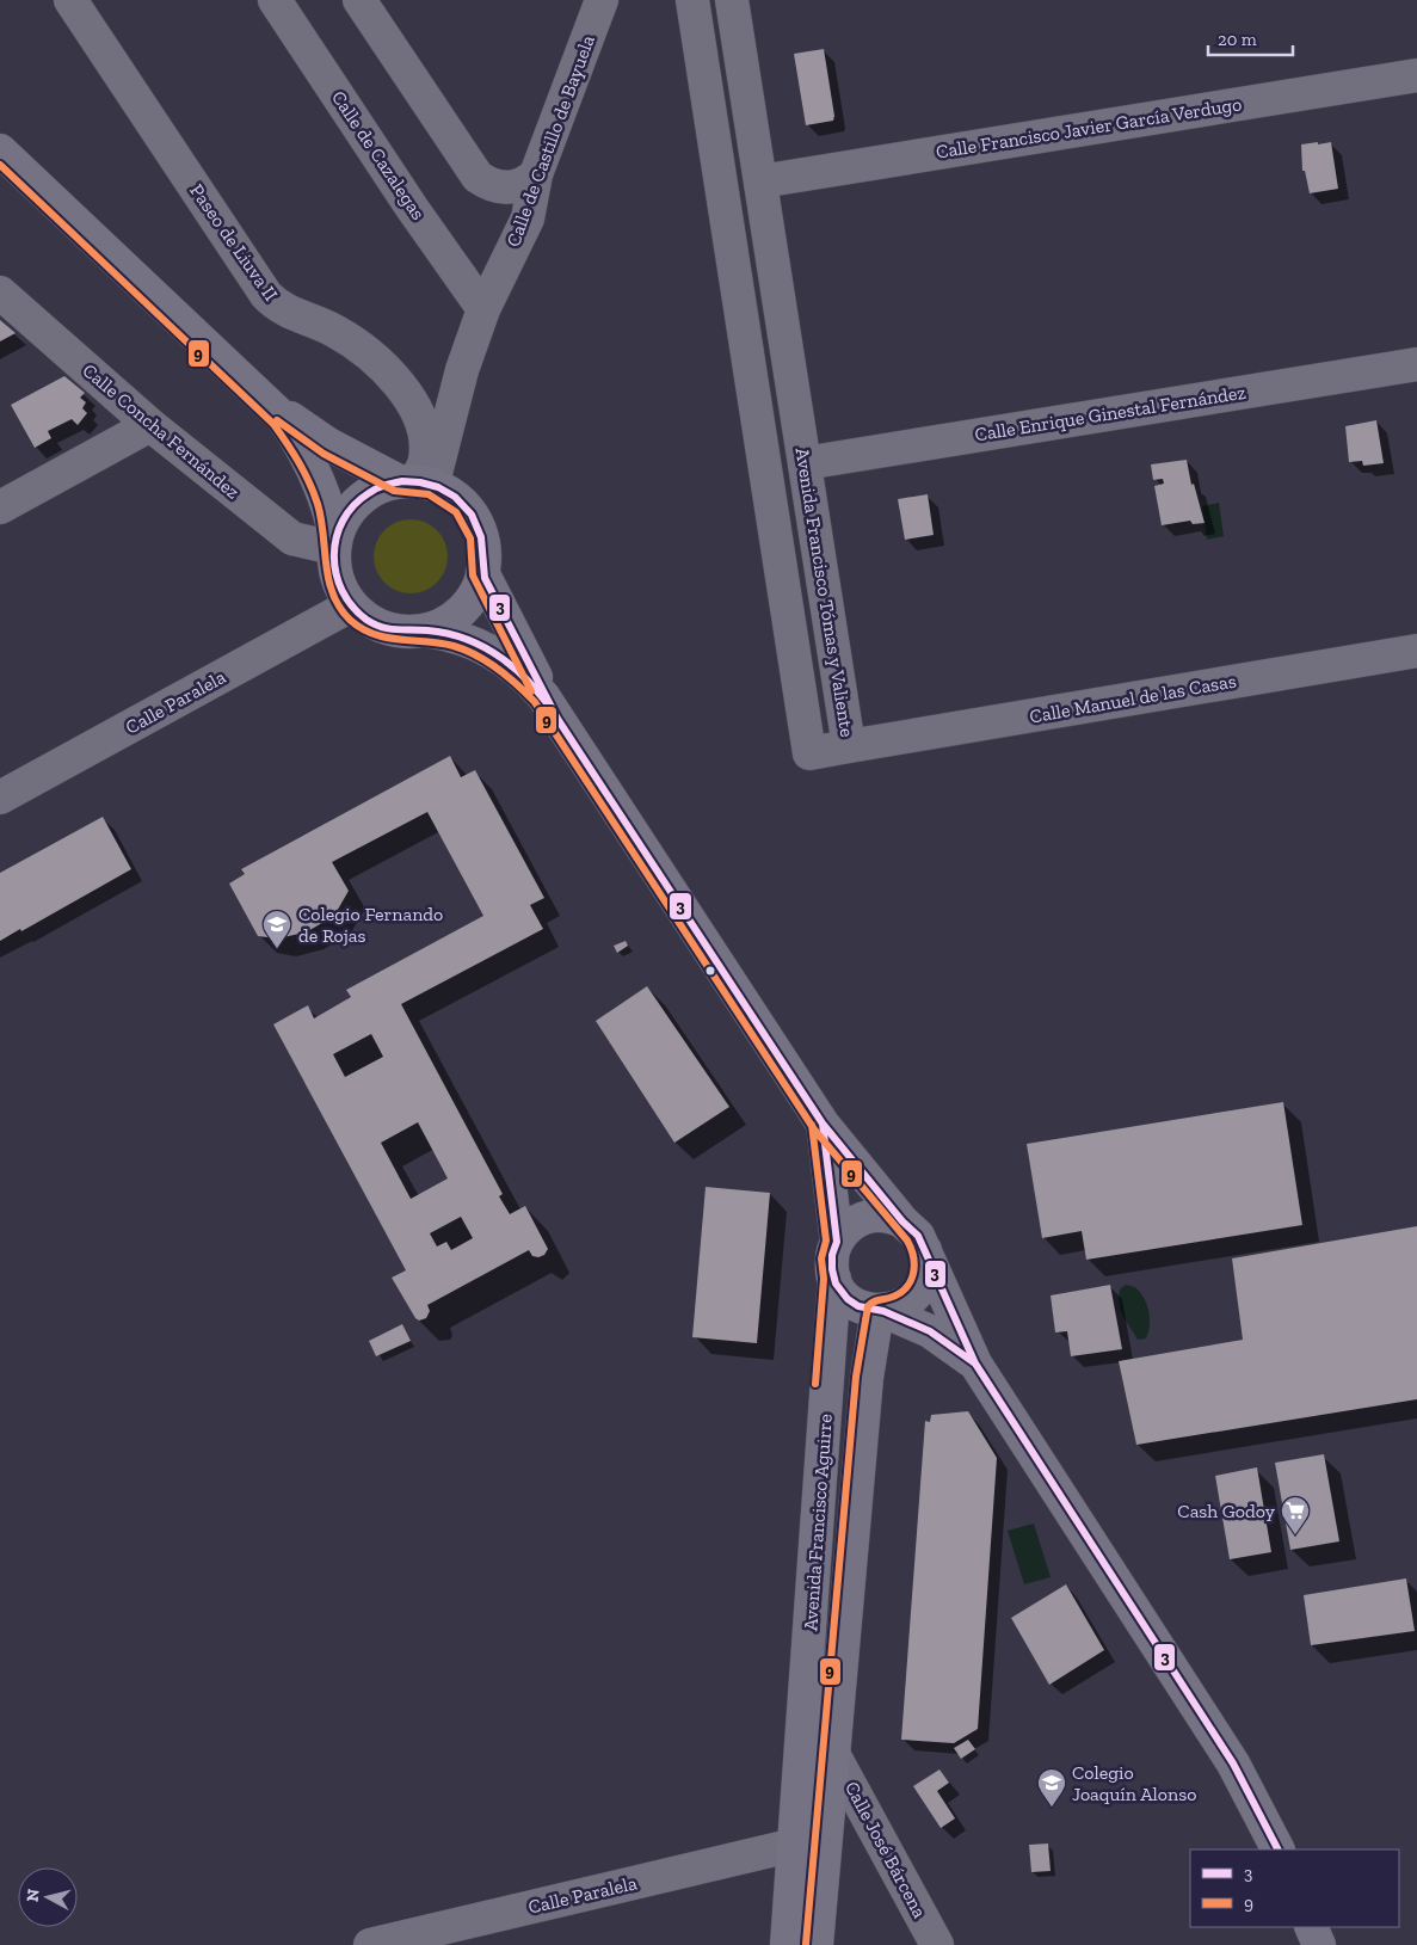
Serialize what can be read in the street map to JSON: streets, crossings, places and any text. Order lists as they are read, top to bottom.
{
  "streets": {
    "main road": ["Avenida Francisco Aguirre"],
    "street": [
      "Calle Francisco Javier García Verdugo",
      "Calle de Castillo de Bayuela",
      "Calle de Cazalegas",
      "Paseo de Liuva II",
      "Calle Enrique Ginestal Fernández",
      "Calle Concha Fernández",
      "Avenida Francisco Tómas y Valiente",
      "Calle Manuel de las Casas",
      "Calle Paralela",
      "Calle José Bárcena"
    ]
  },
  "crossings": [
    ["Calle Francisco Javier García Verdugo", "Avenida Francisco Tómas y Valiente"],
    ["Calle de Castillo de Bayuela", "Calle de Cazalegas"],
    ["Calle de Castillo de Bayuela", "Paseo de Liuva II"],
    ["Calle de Castillo de Bayuela", "Calle Concha Fernández"],
    ["Calle de Castillo de Bayuela", "Calle Paralela"],
    ["Paseo de Liuva II", "Calle Concha Fernández"],
    ["Paseo de Liuva II", "Calle Paralela"],
    ["Calle Enrique Ginestal Fernández", "Avenida Francisco Tómas y Valiente"],
    ["Calle Concha Fernández", "Calle Paralela"],
    ["Avenida Francisco Tómas y Valiente", "Calle Manuel de las Casas"],
    ["Calle Paralela", "Avenida Francisco Aguirre"],
    ["Avenida Francisco Aguirre", "Calle José Bárcena"]
  ],
  "places": {
    "school or university": ["Colegio Fernando de Rojas", "Colegio Joaquín Alonso"],
    "supermarket": ["Cash Godoy"]
  },
  "lines": ["transit line 9", "transit line 3"],
  "legend": ["3", "9"],
  "scale_bar": "20 m",
  "north": "left"
}
